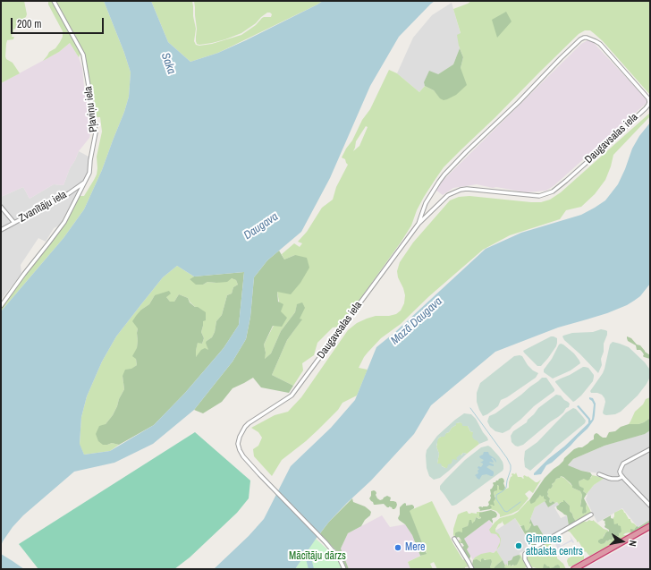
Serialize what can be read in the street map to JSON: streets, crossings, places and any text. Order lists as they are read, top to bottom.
{
  "streets": {
    "street": ["Pļaviņu iela", "Daugavsalas iela", "Zvanītāju iela"]
  },
  "crossings": [
    ["Pļaviņu iela", "Zvanītāju iela"]
  ],
  "water": ["Saka", "Daugava", "Mazā Daugava"],
  "parks": ["Mācītāju dārzs"],
  "places": ["Ģimenes atbalsta centrs", "Mere"],
  "scale_bar": "200 m",
  "north": "right"
}
